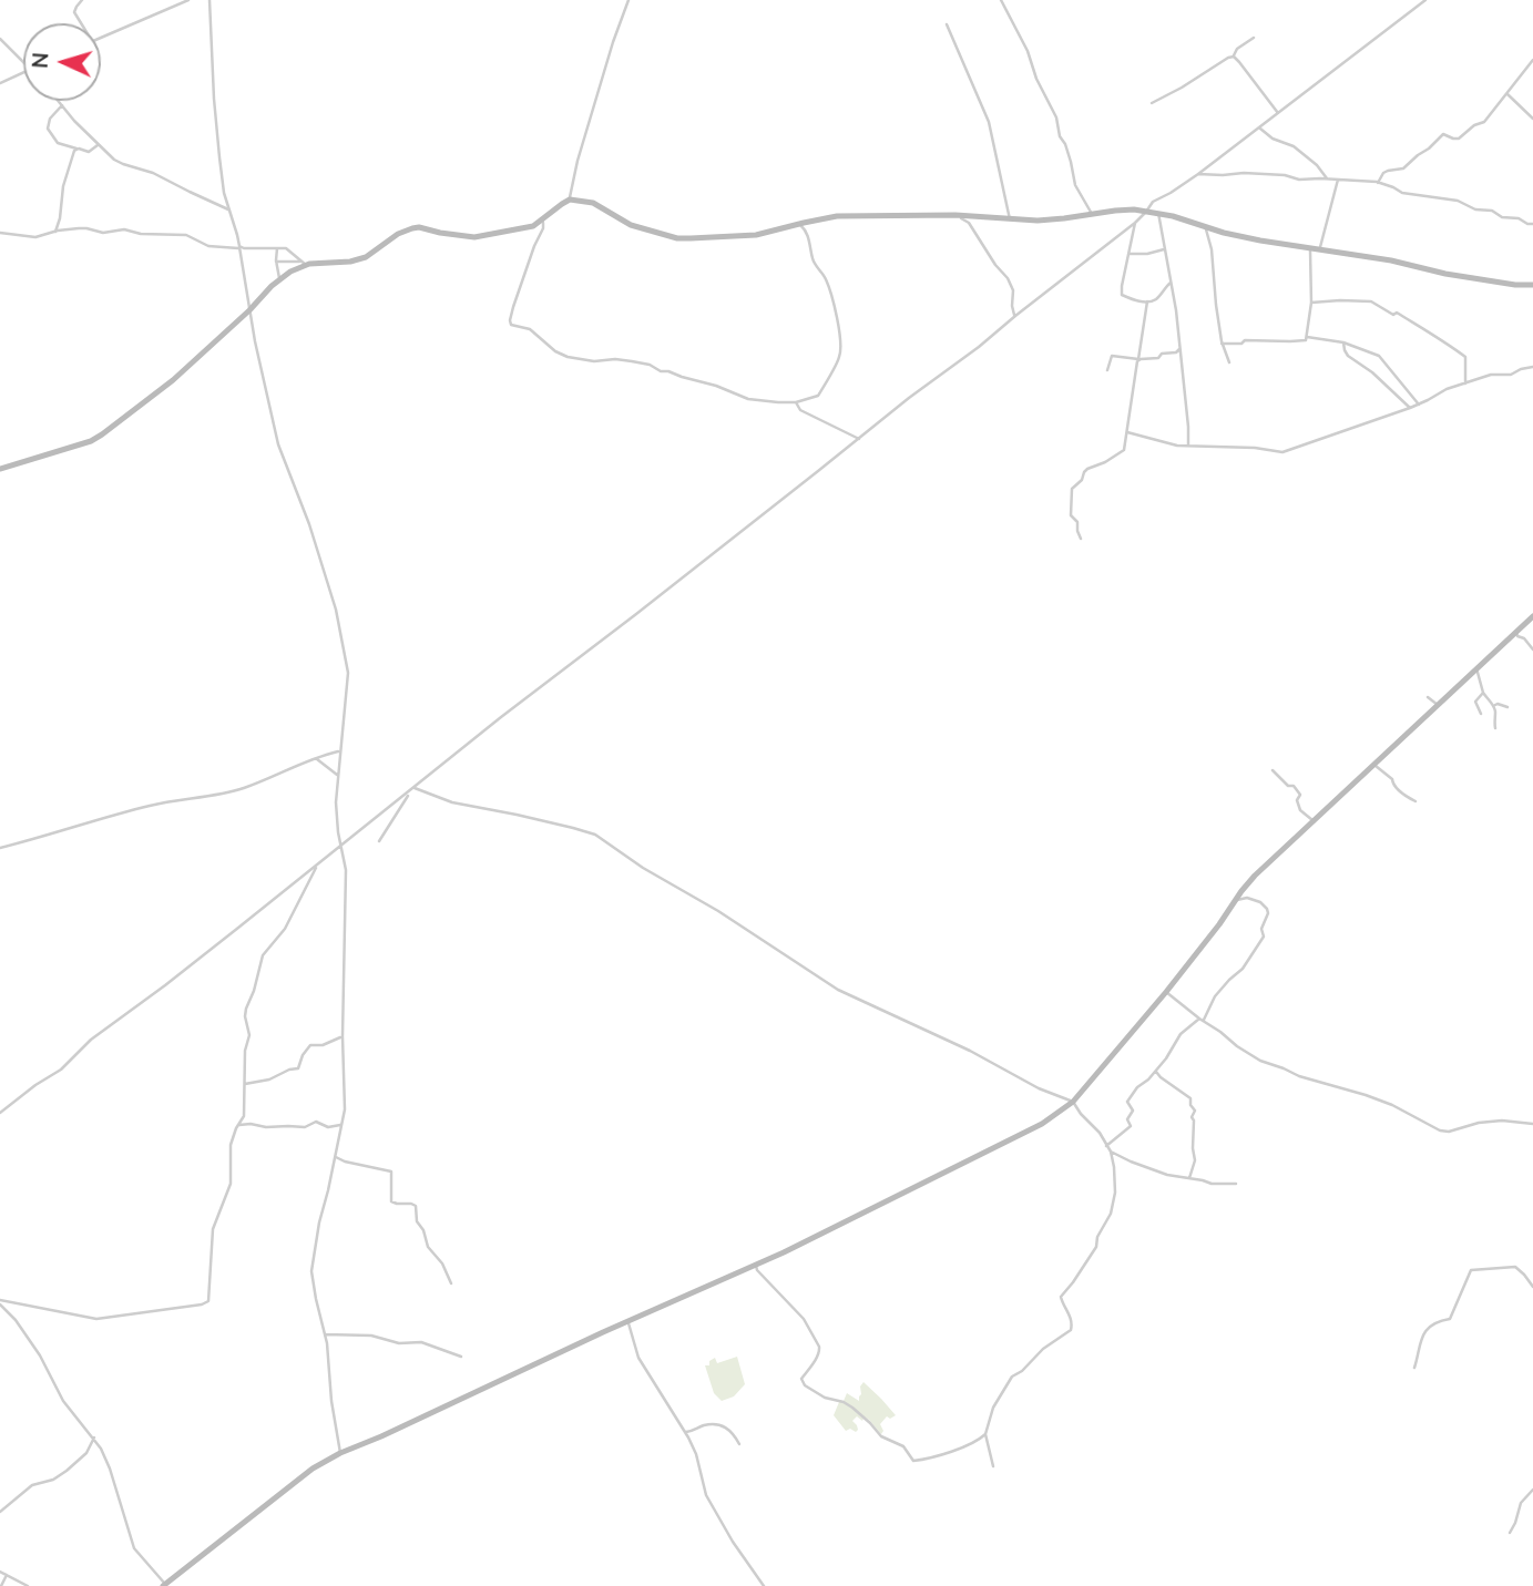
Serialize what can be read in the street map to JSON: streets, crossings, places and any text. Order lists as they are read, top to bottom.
{
  "north": "left"
}
